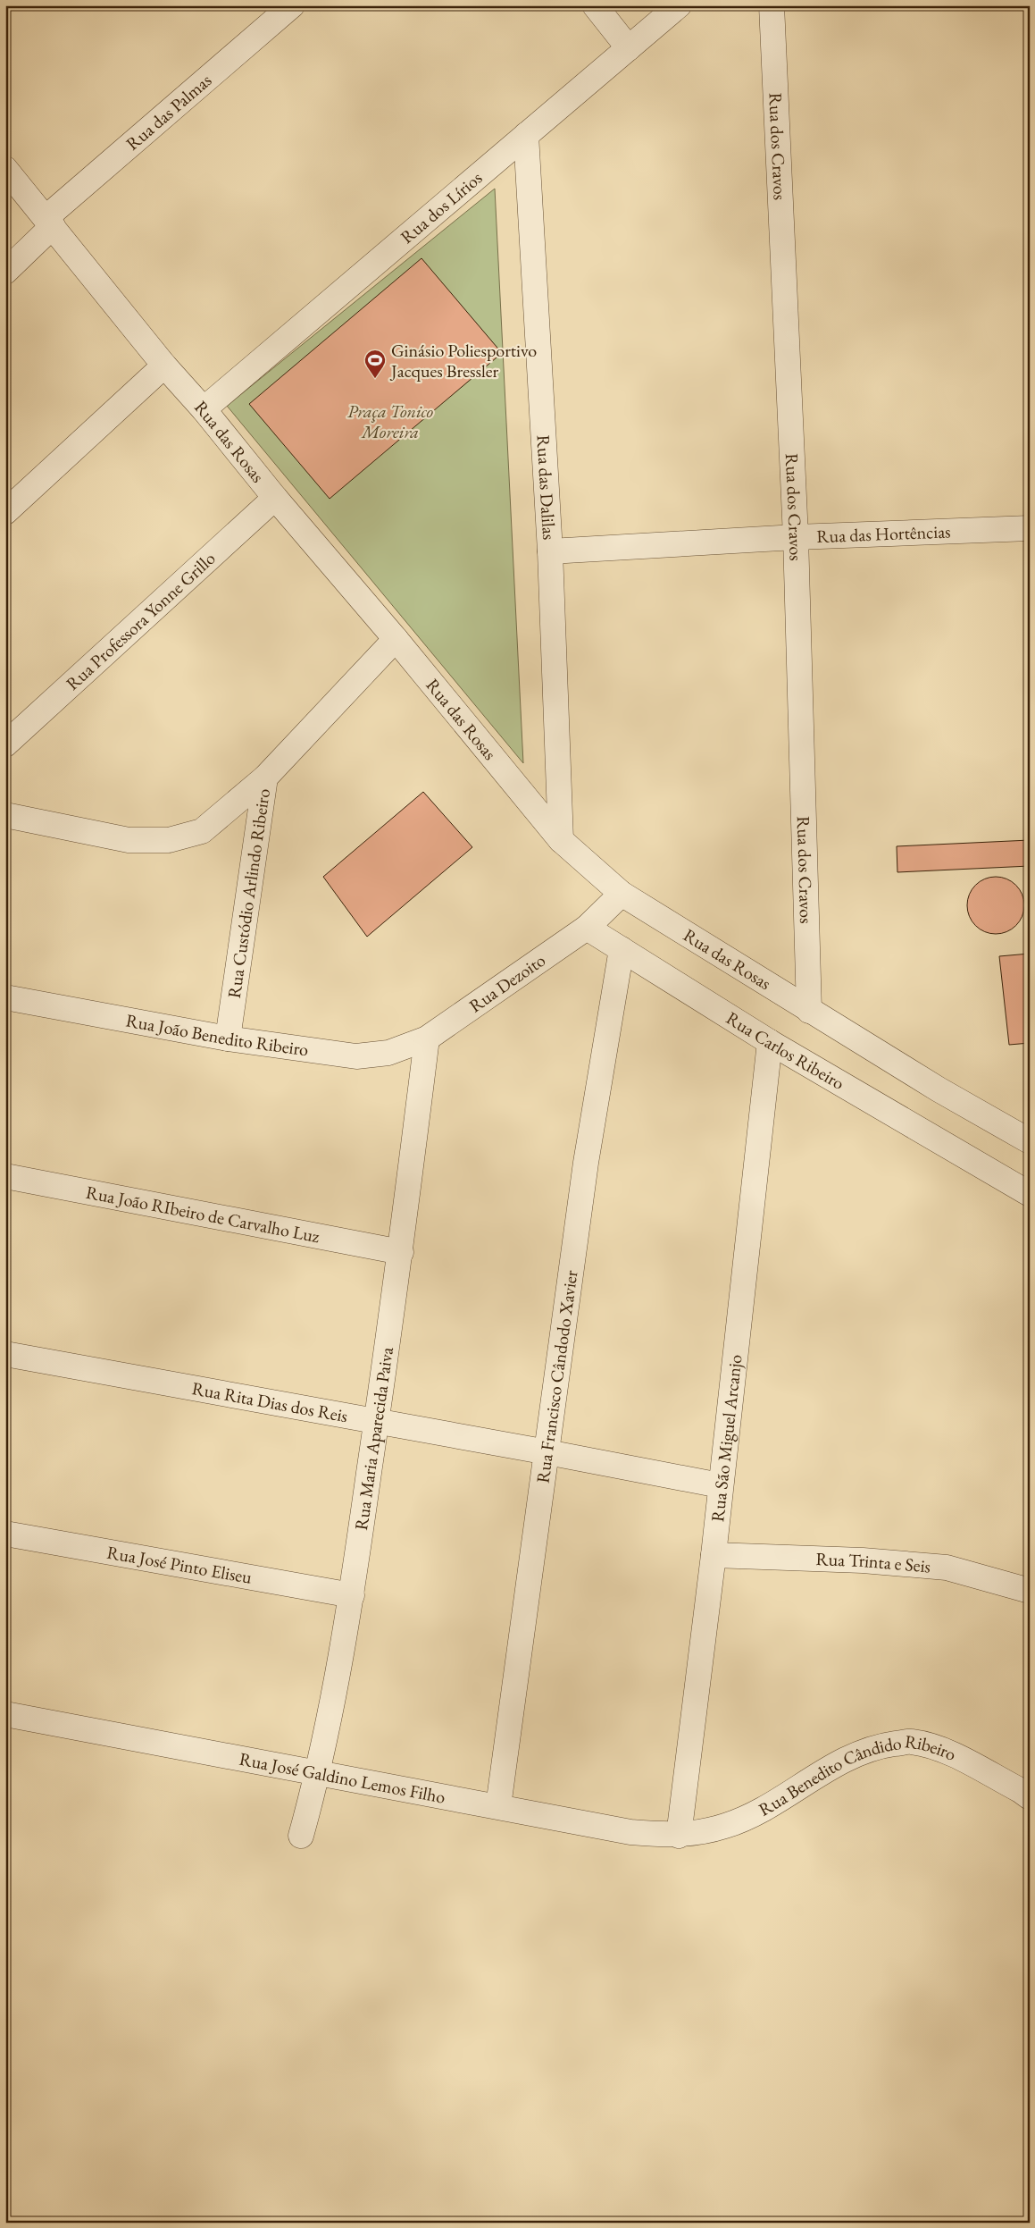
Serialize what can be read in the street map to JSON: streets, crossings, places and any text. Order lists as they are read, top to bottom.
{
  "streets": {
    "street": [
      "Rua das Palmas",
      "Rua dos Cravos",
      "Rua dos Lírios",
      "Rua das Rosas",
      "Rua das Dalilas",
      "Rua das Hortências",
      "Rua Professora Yonne Grillo",
      "Rua Custódio Arlindo Ribeiro",
      "Rua Dezoito",
      "Rua João Benedito Ribeiro",
      "Rua Carlos Ribeiro",
      "Rua João RIbeiro de Carvalho Luz",
      "Rua Francisco Cândodo Xavier",
      "Rua Rita Dias dos Reis",
      "Rua Maria Aparecida Paiva",
      "Rua São Miguel Arcanjo",
      "Rua Trinta e Seis",
      "Rua José Pinto Eliseu",
      "Rua José Galdino Lemos Filho",
      "Rua Benedito Cândido Ribeiro"
    ]
  },
  "crossings": [
    ["Rua das Palmas", "Rua das Rosas"],
    ["Rua dos Cravos", "Rua das Rosas"],
    ["Rua dos Cravos", "Rua das Hortências"],
    ["Rua dos Lírios", "Rua das Rosas"],
    ["Rua dos Lírios", "Rua das Dalilas"],
    ["Rua das Rosas", "Rua das Dalilas"],
    ["Rua das Rosas", "Rua Professora Yonne Grillo"],
    ["Rua das Rosas", "Rua Custódio Arlindo Ribeiro"],
    ["Rua das Dalilas", "Rua das Hortências"],
    ["Rua Custódio Arlindo Ribeiro", "Rua João Benedito Ribeiro"],
    ["Rua Dezoito", "Rua João Benedito Ribeiro"],
    ["Rua Dezoito", "Rua Carlos Ribeiro"],
    ["Rua Dezoito", "Rua Maria Aparecida Paiva"],
    ["Rua João Benedito Ribeiro", "Rua Maria Aparecida Paiva"],
    ["Rua Carlos Ribeiro", "Rua Francisco Cândodo Xavier"],
    ["Rua Carlos Ribeiro", "Rua São Miguel Arcanjo"],
    ["Rua João RIbeiro de Carvalho Luz", "Rua Maria Aparecida Paiva"],
    ["Rua Francisco Cândodo Xavier", "Rua Rita Dias dos Reis"],
    ["Rua Francisco Cândodo Xavier", "Rua José Galdino Lemos Filho"],
    ["Rua Rita Dias dos Reis", "Rua Maria Aparecida Paiva"],
    ["Rua Rita Dias dos Reis", "Rua São Miguel Arcanjo"],
    ["Rua Maria Aparecida Paiva", "Rua José Pinto Eliseu"],
    ["Rua Maria Aparecida Paiva", "Rua José Galdino Lemos Filho"],
    ["Rua São Miguel Arcanjo", "Rua Trinta e Seis"],
    ["Rua São Miguel Arcanjo", "Rua José Galdino Lemos Filho"],
    ["Rua São Miguel Arcanjo", "Rua Benedito Cândido Ribeiro"],
    ["Rua José Galdino Lemos Filho", "Rua Benedito Cândido Ribeiro"]
  ],
  "parks": ["Praça Tonico Moreira"],
  "places": {
    "sports": ["Ginásio Poliesportivo Jacques Bressler"]
  }
}
